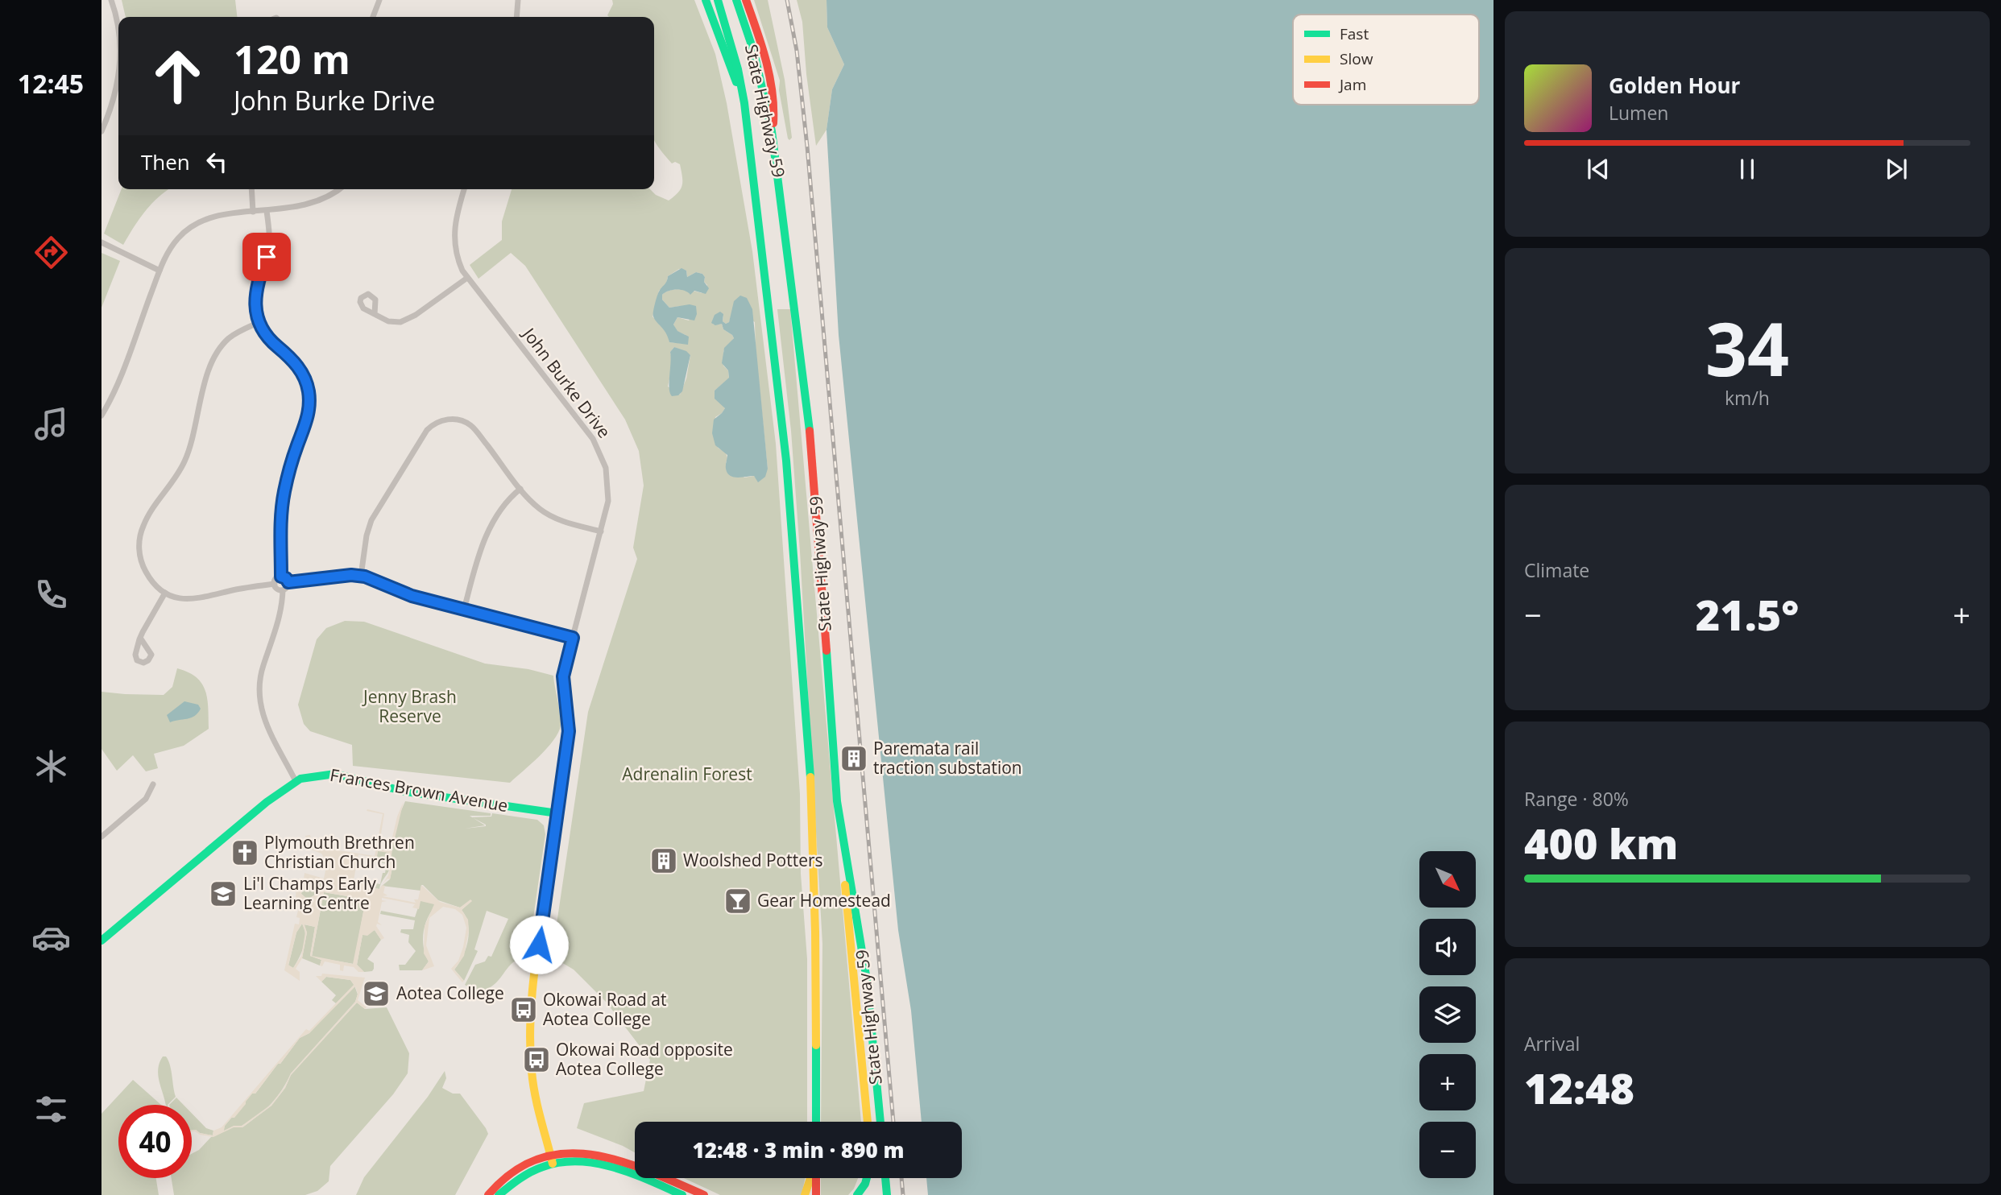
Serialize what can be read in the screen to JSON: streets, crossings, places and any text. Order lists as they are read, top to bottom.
{
  "streets": {
    "main road": ["State Highway 59", "Frances Brown Avenue"],
    "street": ["John Burke Drive"]
  },
  "crossings": [
    ["John Burke Drive", "Frances Brown Avenue"]
  ],
  "parks": ["Jenny Brash Reserve", "Adrenalin Forest"],
  "places": {
    "building": ["Paremata rail traction substation", "Woolshed Potters"],
    "church": ["Plymouth Brethren Christian Church"],
    "school or university": ["Li'l Champs Early Learning Centre", "Aotea College"],
    "bar": ["Gear Homestead"],
    "bus stop": ["Okowai Road at Aotea College", "Okowai Road opposite Aotea College"]
  },
  "legend": ["Fast", "Slow", "Jam"],
  "north": "bottom right",
  "page": {
    "tabs": "12:45",
    "turn": ["120 m", "John Burke Drive"],
    "song": ["Golden Hour", "Lumen"],
    "then": "Then",
    "tile": [
      ["34", "km/h"],
      "Climate",
      ["Range · 80%", "400 km"],
      ["Arrival", "12:48"]
    ],
    "heat": ["−", "21.5°", "+"],
    "map_buttons": ["+", "−"],
    "limit": "40",
    "trip": "12:48 · 3 min · 890 m"
  }
}
